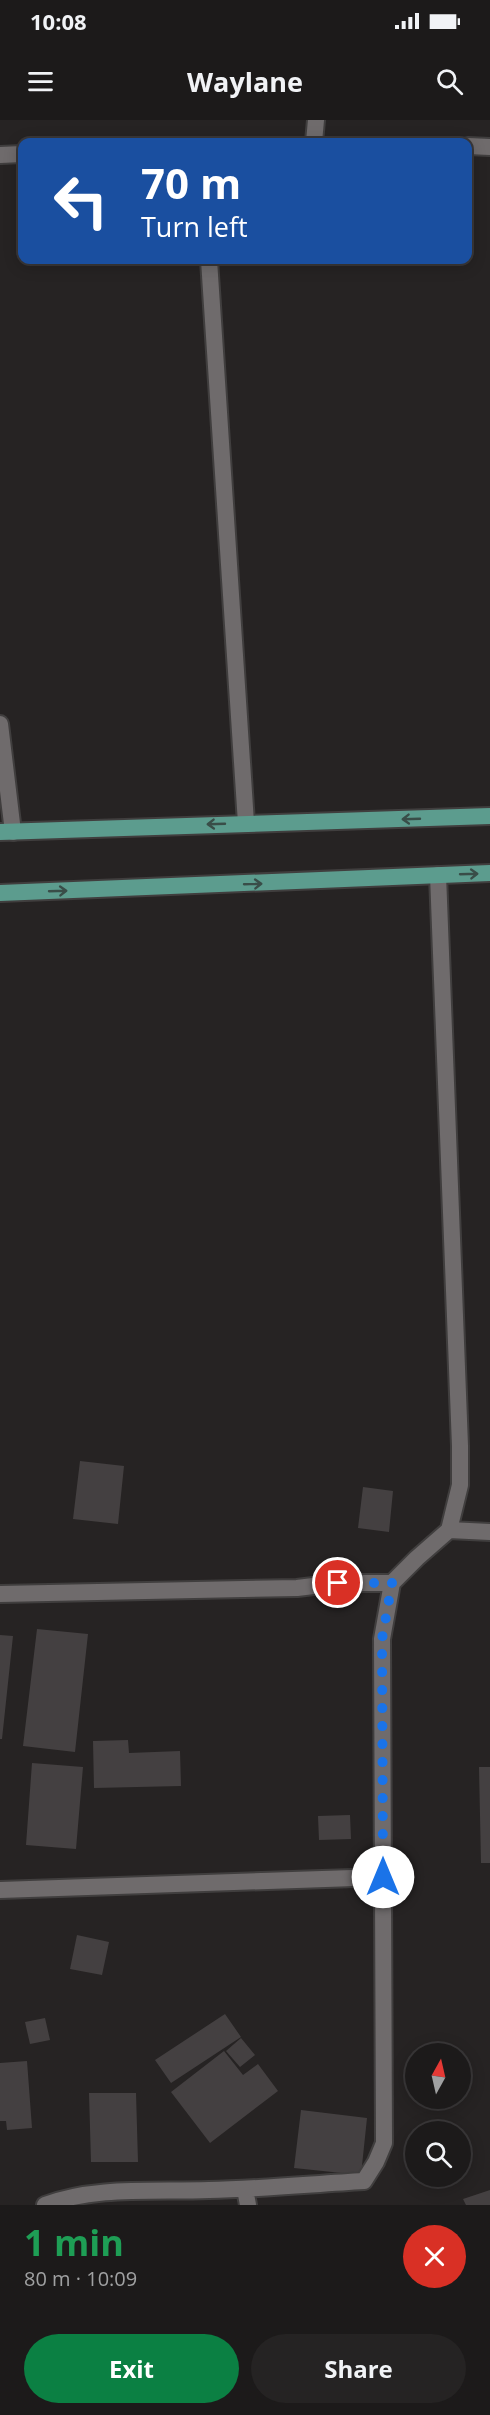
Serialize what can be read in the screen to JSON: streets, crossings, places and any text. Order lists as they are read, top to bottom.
{
  "north": "top",
  "page": {
    "status": "10:08",
    "header": "Waylane",
    "turn": ["70 m", "Turn left"],
    "heading": ["1 min", "80 m · 10:09"],
    "buttons": ["Exit", "Share"]
  }
}
